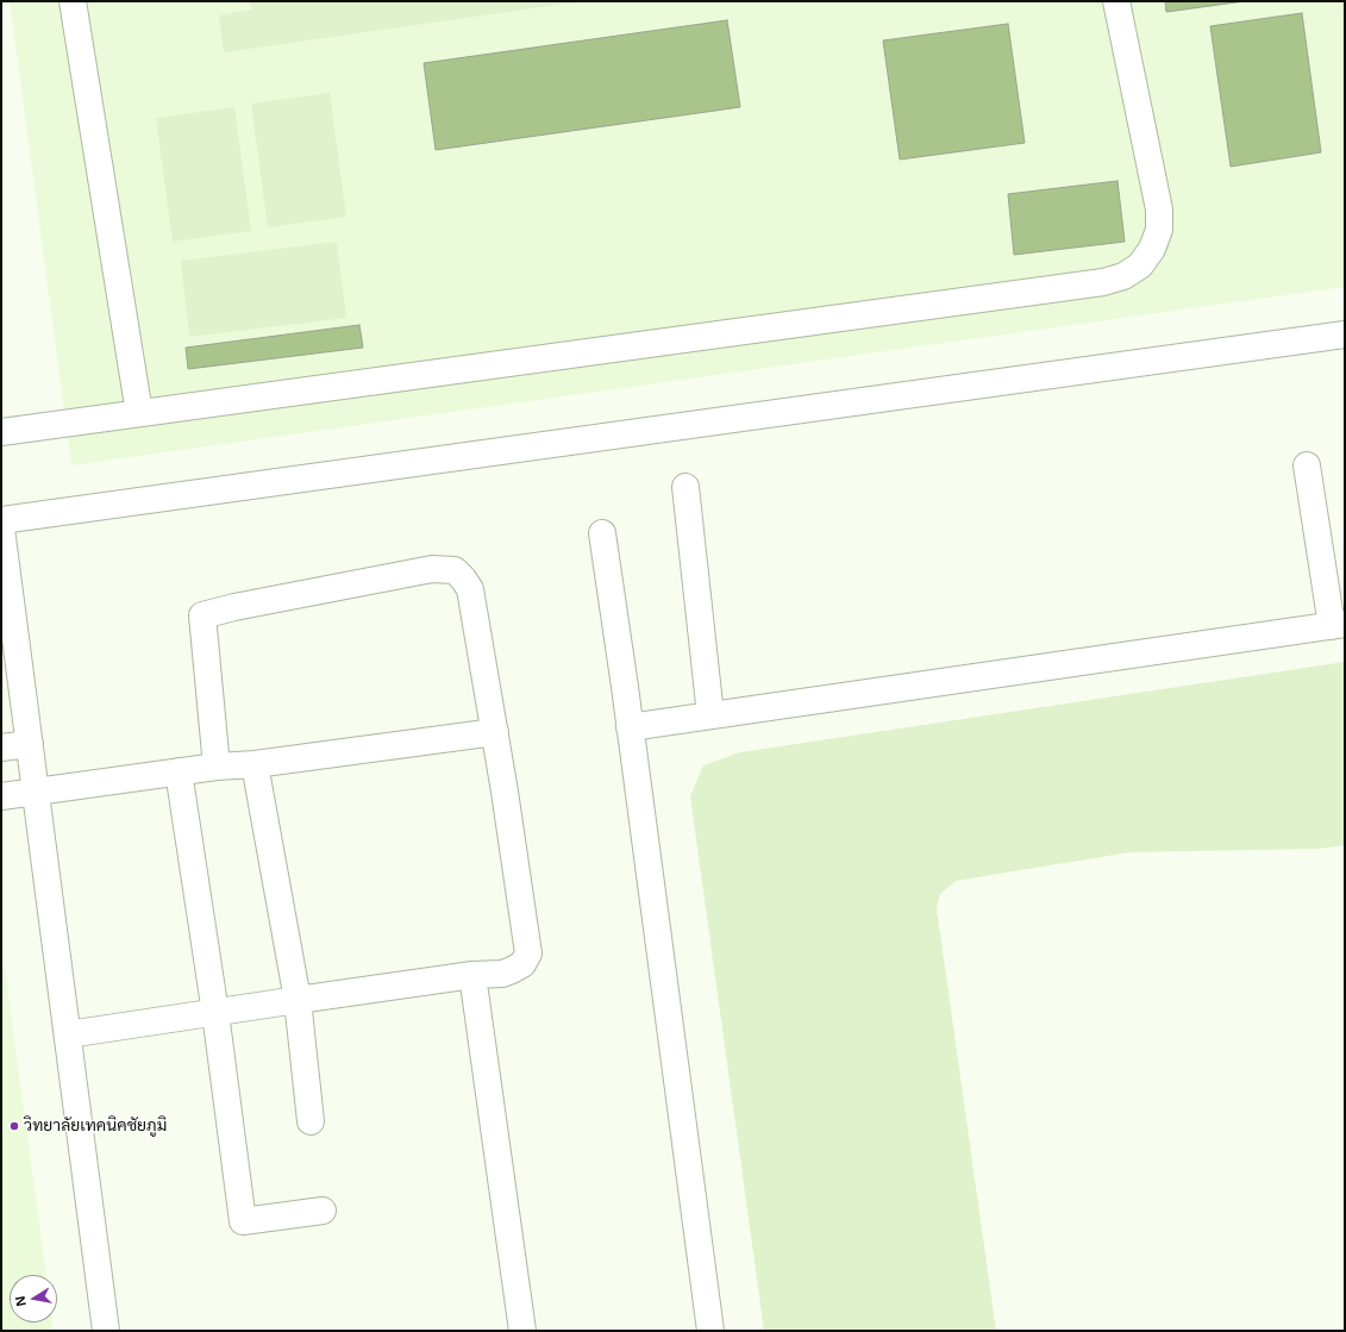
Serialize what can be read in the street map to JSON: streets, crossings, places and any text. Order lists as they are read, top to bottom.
{
  "places": ["วิทยาลัยเทคนิคชัยภูมิ"],
  "north": "left"
}
